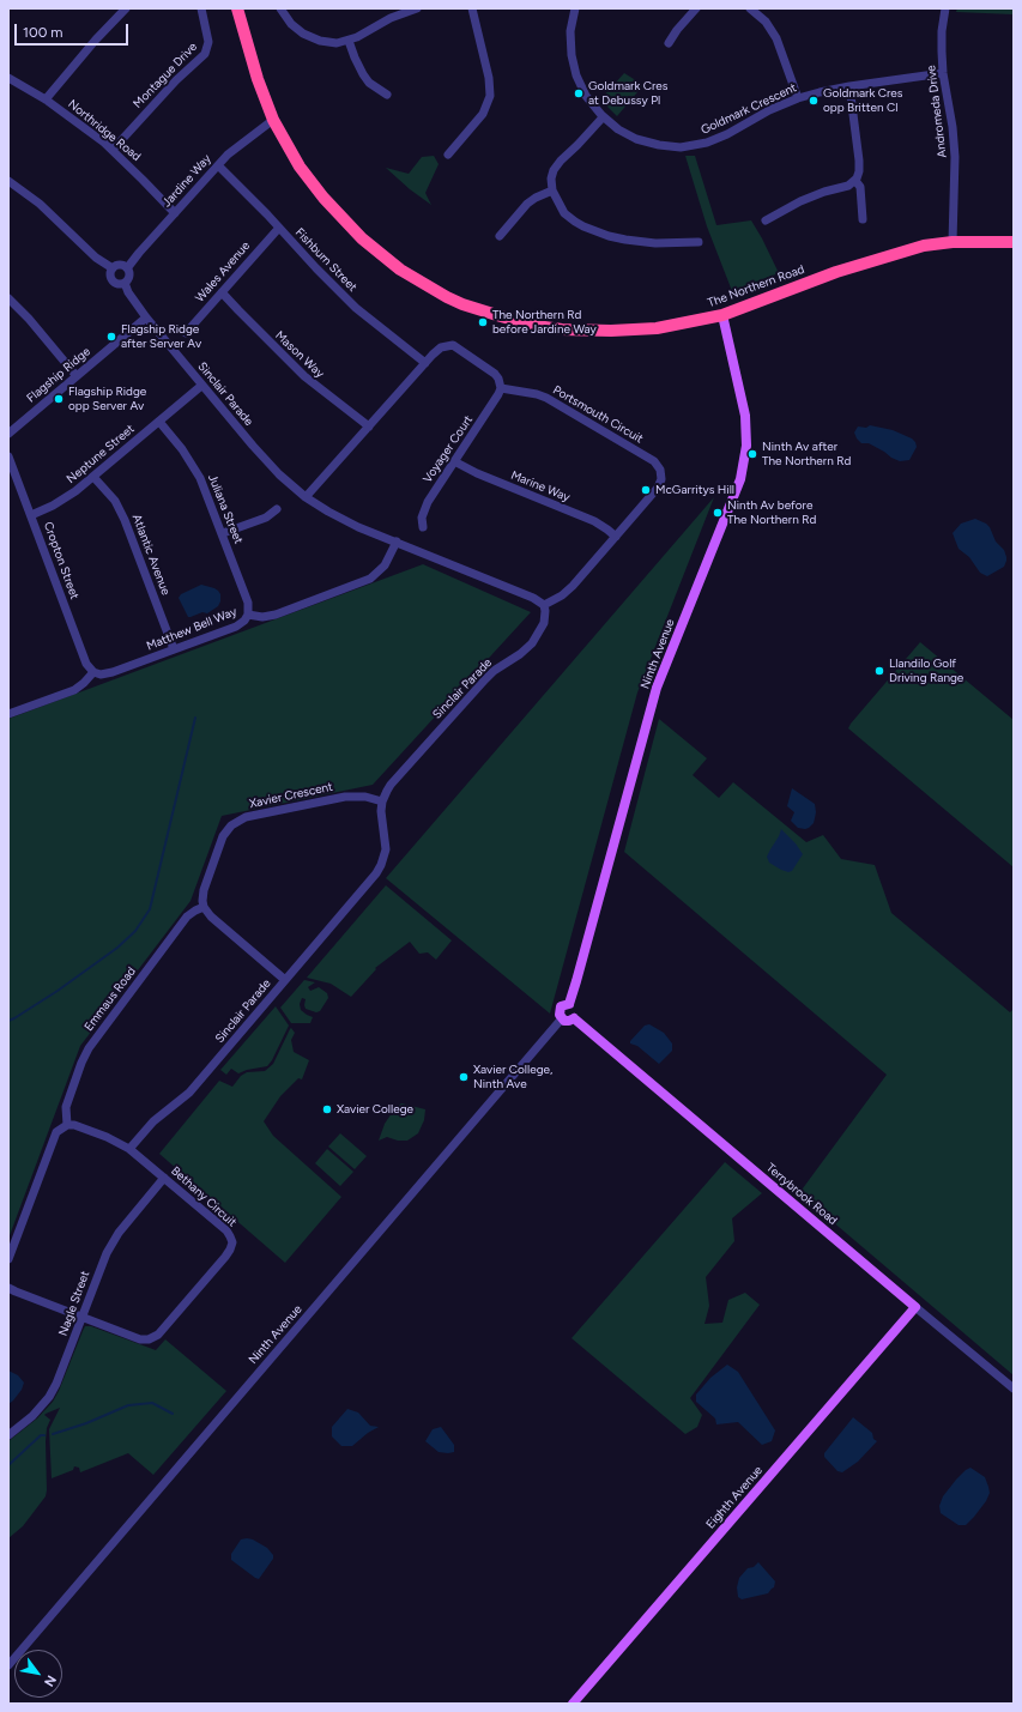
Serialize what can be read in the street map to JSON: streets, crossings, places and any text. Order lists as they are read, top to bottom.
{
  "streets": {
    "highway": ["The Northern Road"],
    "main road": ["Ninth Avenue", "Terrybrook Road", "Eighth Avenue"],
    "street": [
      "Montague Drive",
      "Goldmark Crescent",
      "Andromeda Drive",
      "Northridge Road",
      "Jardine Way",
      "Fishburn Street",
      "Wales Avenue",
      "Mason Way",
      "Flagship Ridge",
      "Sinclair Parade",
      "Portsmouth Circuit",
      "Voyager Court",
      "Neptune Street",
      "Marine Way",
      "Juliana Street",
      "Atlantic Avenue",
      "Cropton Street",
      "Matthew Bell Way",
      "Xavier Crescent",
      "Emmaus Road",
      "Bethany Circuit",
      "Nagle Street"
    ]
  },
  "crossings": [
    ["Montague Drive", "Northridge Road"],
    ["Goldmark Crescent", "Andromeda Drive"],
    ["Andromeda Drive", "The Northern Road"],
    ["Northridge Road", "Jardine Way"],
    ["Jardine Way", "Fishburn Street"],
    ["Jardine Way", "The Northern Road"],
    ["Jardine Way", "Sinclair Parade"],
    ["Fishburn Street", "Wales Avenue"],
    ["Wales Avenue", "Mason Way"],
    ["The Northern Road", "Ninth Avenue"],
    ["Flagship Ridge", "Sinclair Parade"],
    ["Sinclair Parade", "Portsmouth Circuit"],
    ["Sinclair Parade", "Neptune Street"],
    ["Sinclair Parade", "Matthew Bell Way"],
    ["Sinclair Parade", "Xavier Crescent"],
    ["Sinclair Parade", "Bethany Circuit"],
    ["Portsmouth Circuit", "Voyager Court"],
    ["Portsmouth Circuit", "Marine Way"],
    ["Voyager Court", "Marine Way"],
    ["Neptune Street", "Juliana Street"],
    ["Neptune Street", "Atlantic Avenue"],
    ["Neptune Street", "Cropton Street"],
    ["Juliana Street", "Matthew Bell Way"],
    ["Atlantic Avenue", "Matthew Bell Way"],
    ["Cropton Street", "Matthew Bell Way"],
    ["Ninth Avenue", "Terrybrook Road"],
    ["Xavier Crescent", "Emmaus Road"],
    ["Emmaus Road", "Bethany Circuit"],
    ["Terrybrook Road", "Eighth Avenue"],
    ["Bethany Circuit", "Nagle Street"]
  ],
  "places": [
    "Goldmark Cres at Debussy Pl",
    "Goldmark Cres opp Britten Cl",
    "The Northern Rd before Jardine Way",
    "Flagship Ridge after Server Av",
    "Flagship Ridge opp Server Av",
    "Ninth Av after The Northern Rd",
    "McGarritys Hill",
    "Ninth Av before The Northern Rd",
    "Llandilo Golf Driving Range",
    "Xavier College, Ninth Ave",
    "Xavier College"
  ],
  "scale_bar": "100 m",
  "north": "bottom right"
}
